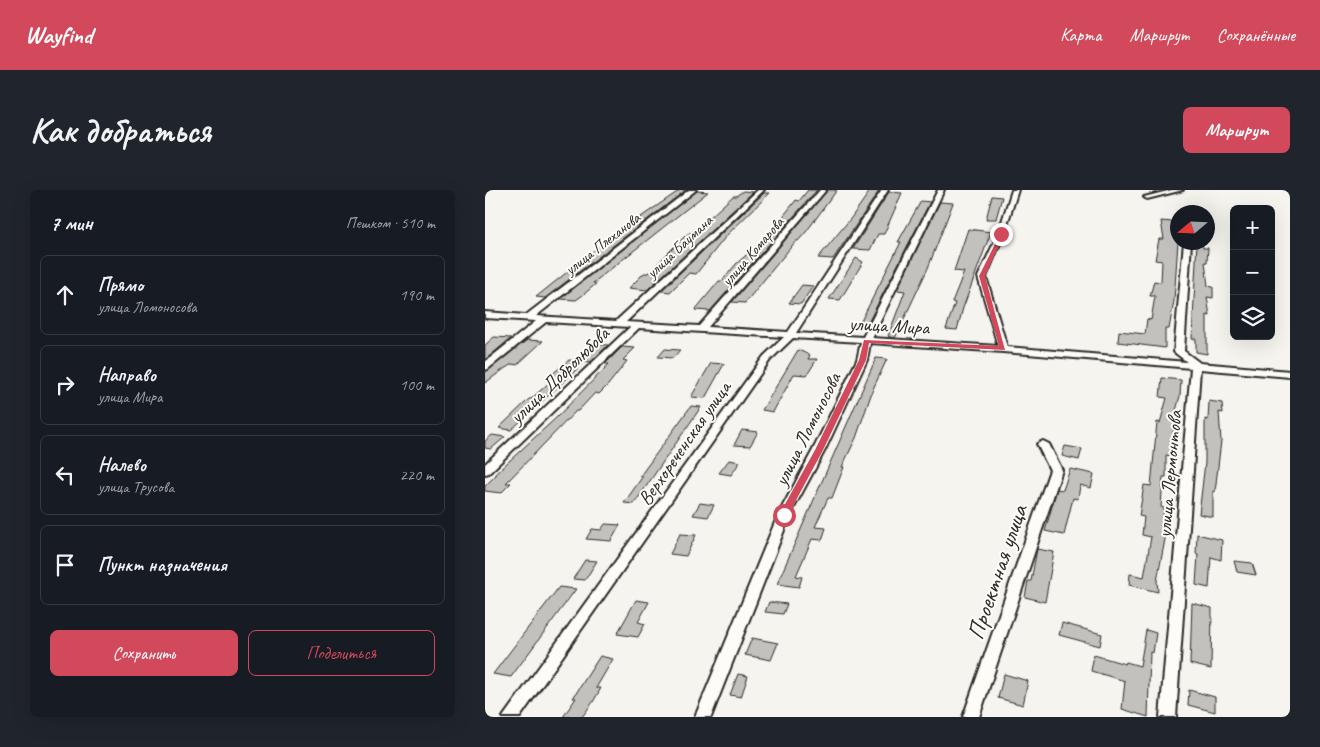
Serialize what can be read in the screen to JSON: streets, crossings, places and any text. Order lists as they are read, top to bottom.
{
  "streets": {
    "street": [
      "улица Плеханова",
      "улица Баумана",
      "улица Комарова",
      "улица Мира",
      "улица Добролюбова",
      "улица Ломоносова",
      "Верхореченская улица",
      "улица Лермонтова",
      "Проектная улица"
    ]
  },
  "crossings": [
    ["улица Плеханова", "улица Мира"],
    ["улица Баумана", "улица Мира"],
    ["улица Комарова", "улица Мира"],
    ["улица Мира", "улица Добролюбова"],
    ["улица Мира", "улица Ломоносова"],
    ["улица Мира", "Верхореченская улица"],
    ["улица Мира", "улица Лермонтова"]
  ],
  "north": "left",
  "page": {
    "header": "Wayfind",
    "nav": ["Карта", "Маршрут", "Сохранённые"],
    "buttons": [
      "Маршрут",
      ["Сохранить", "Поделиться"]
    ],
    "title": "Как добраться",
    "heading": ["7 мин", "Пешком · 510 m"],
    "map_buttons": ["+", "−"],
    "list": [
      ["Прямо", "улица Ломоносова", "190 m"],
      ["Направо", "улица Мира", "100 m"],
      ["Налево", "улица Трусова", "220 m"],
      "Пункт назначения"
    ]
  }
}
